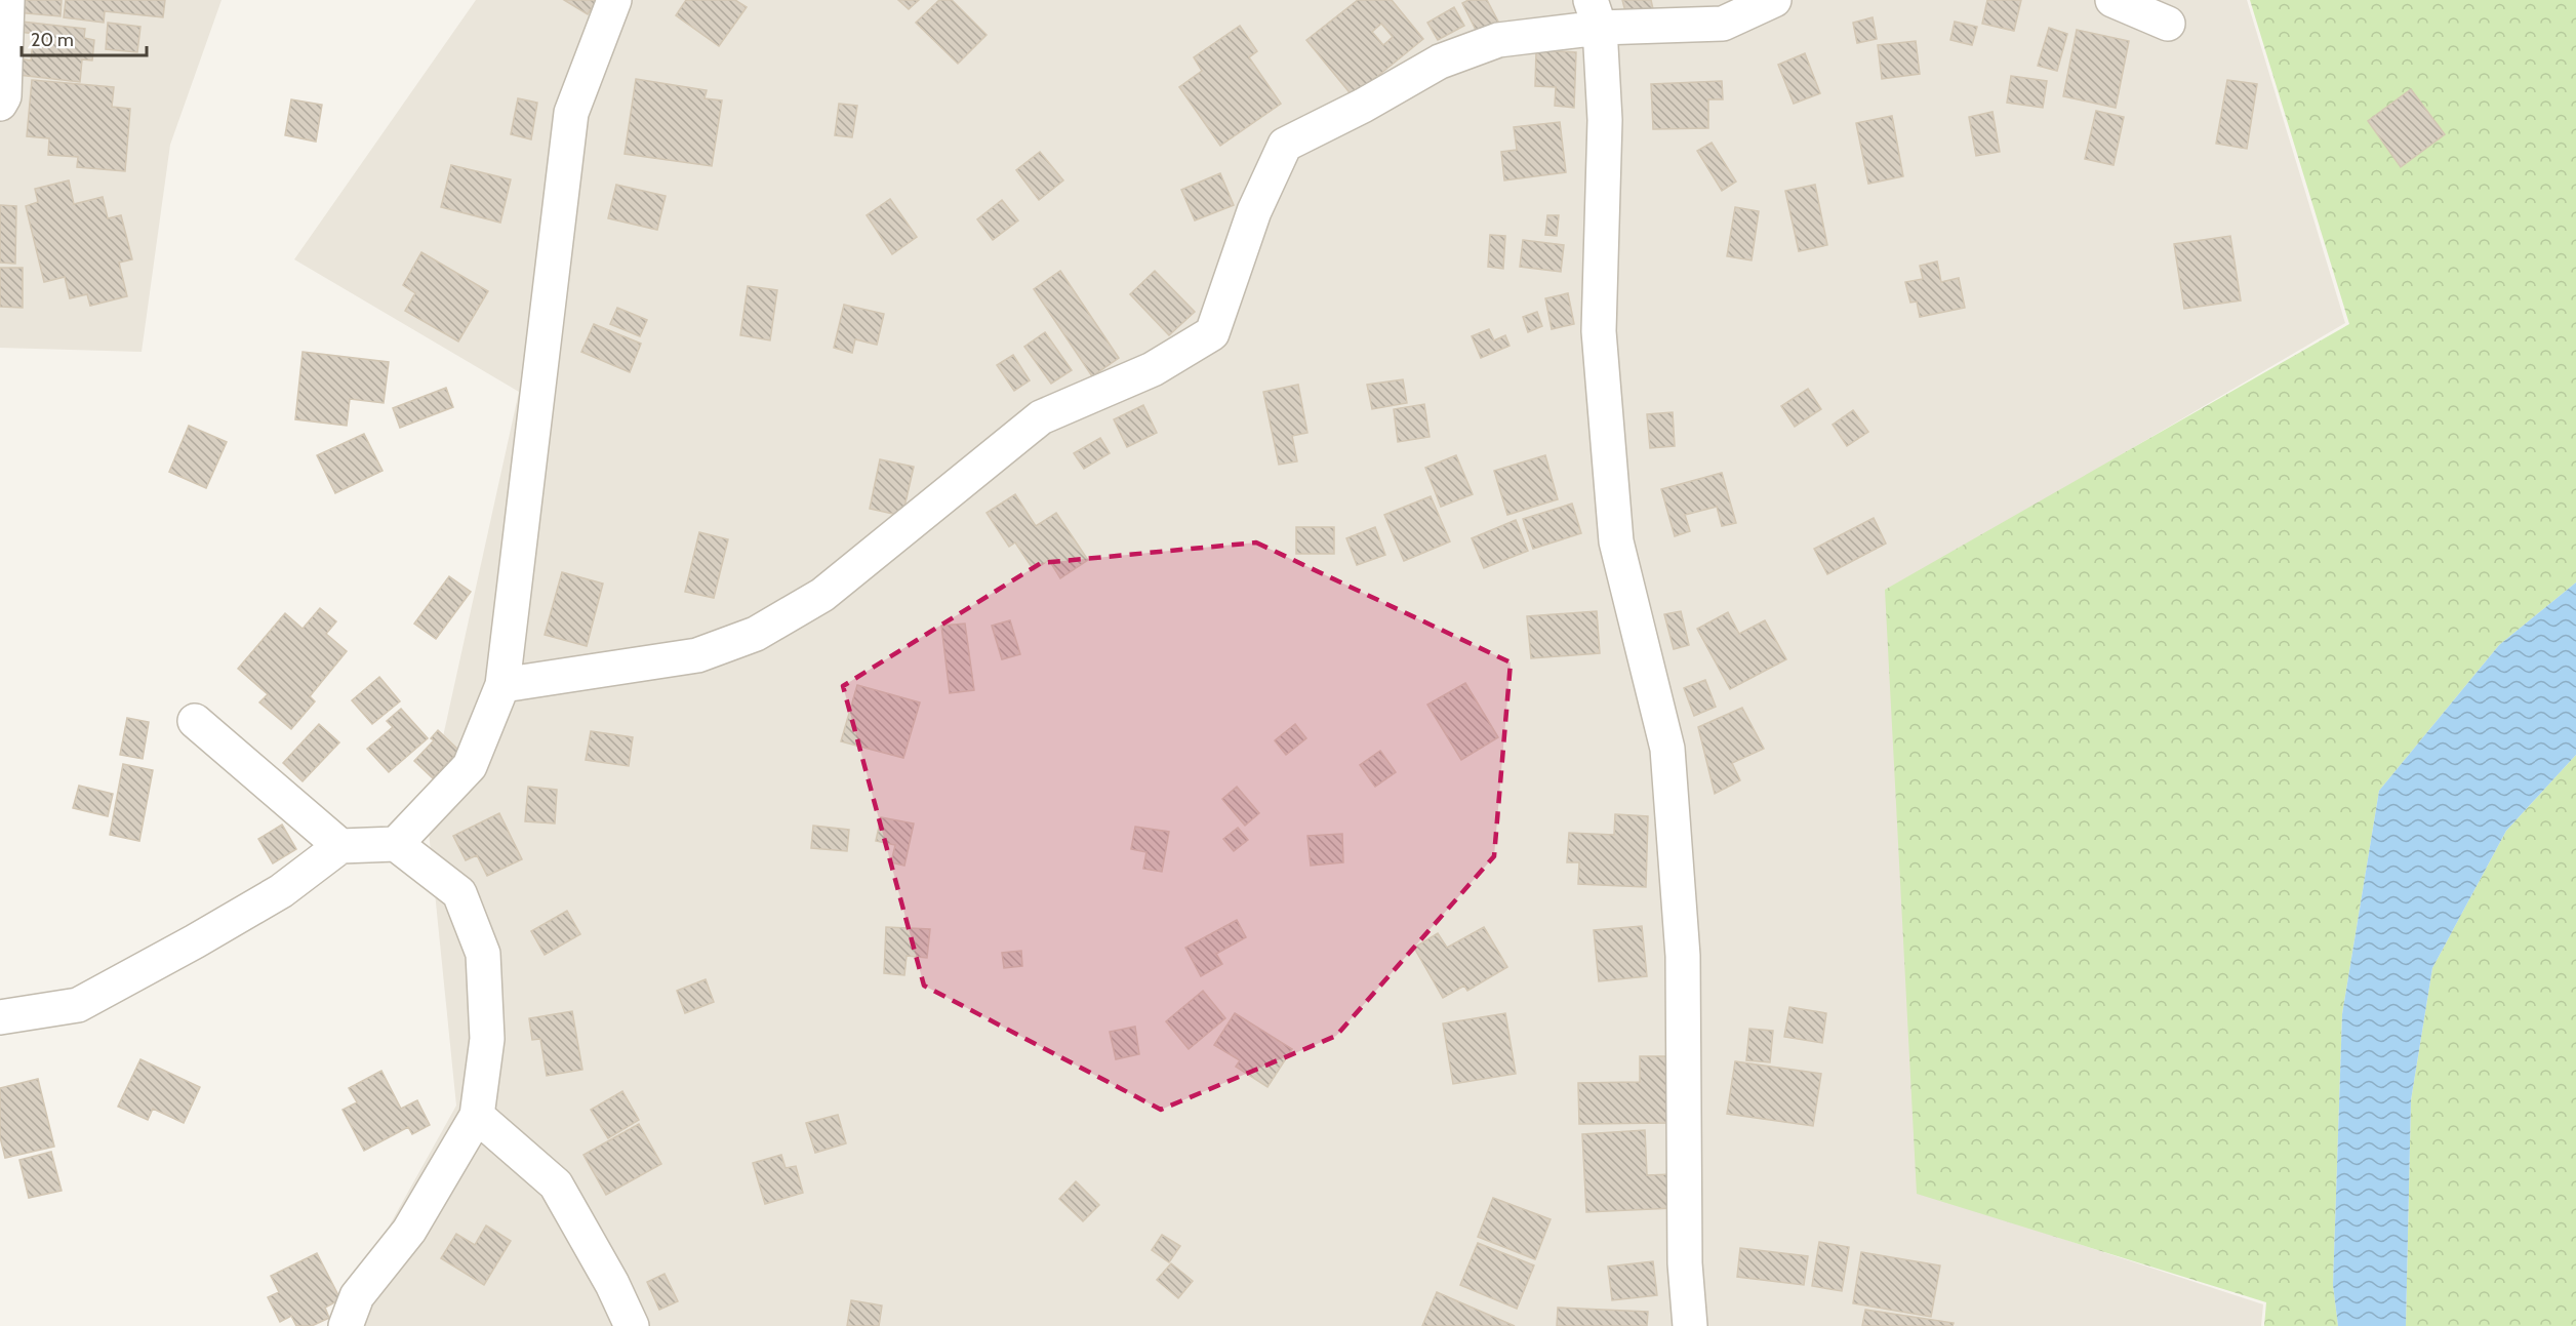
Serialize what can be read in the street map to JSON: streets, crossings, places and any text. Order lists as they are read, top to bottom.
{
  "scale_bar": "20 m"
}
